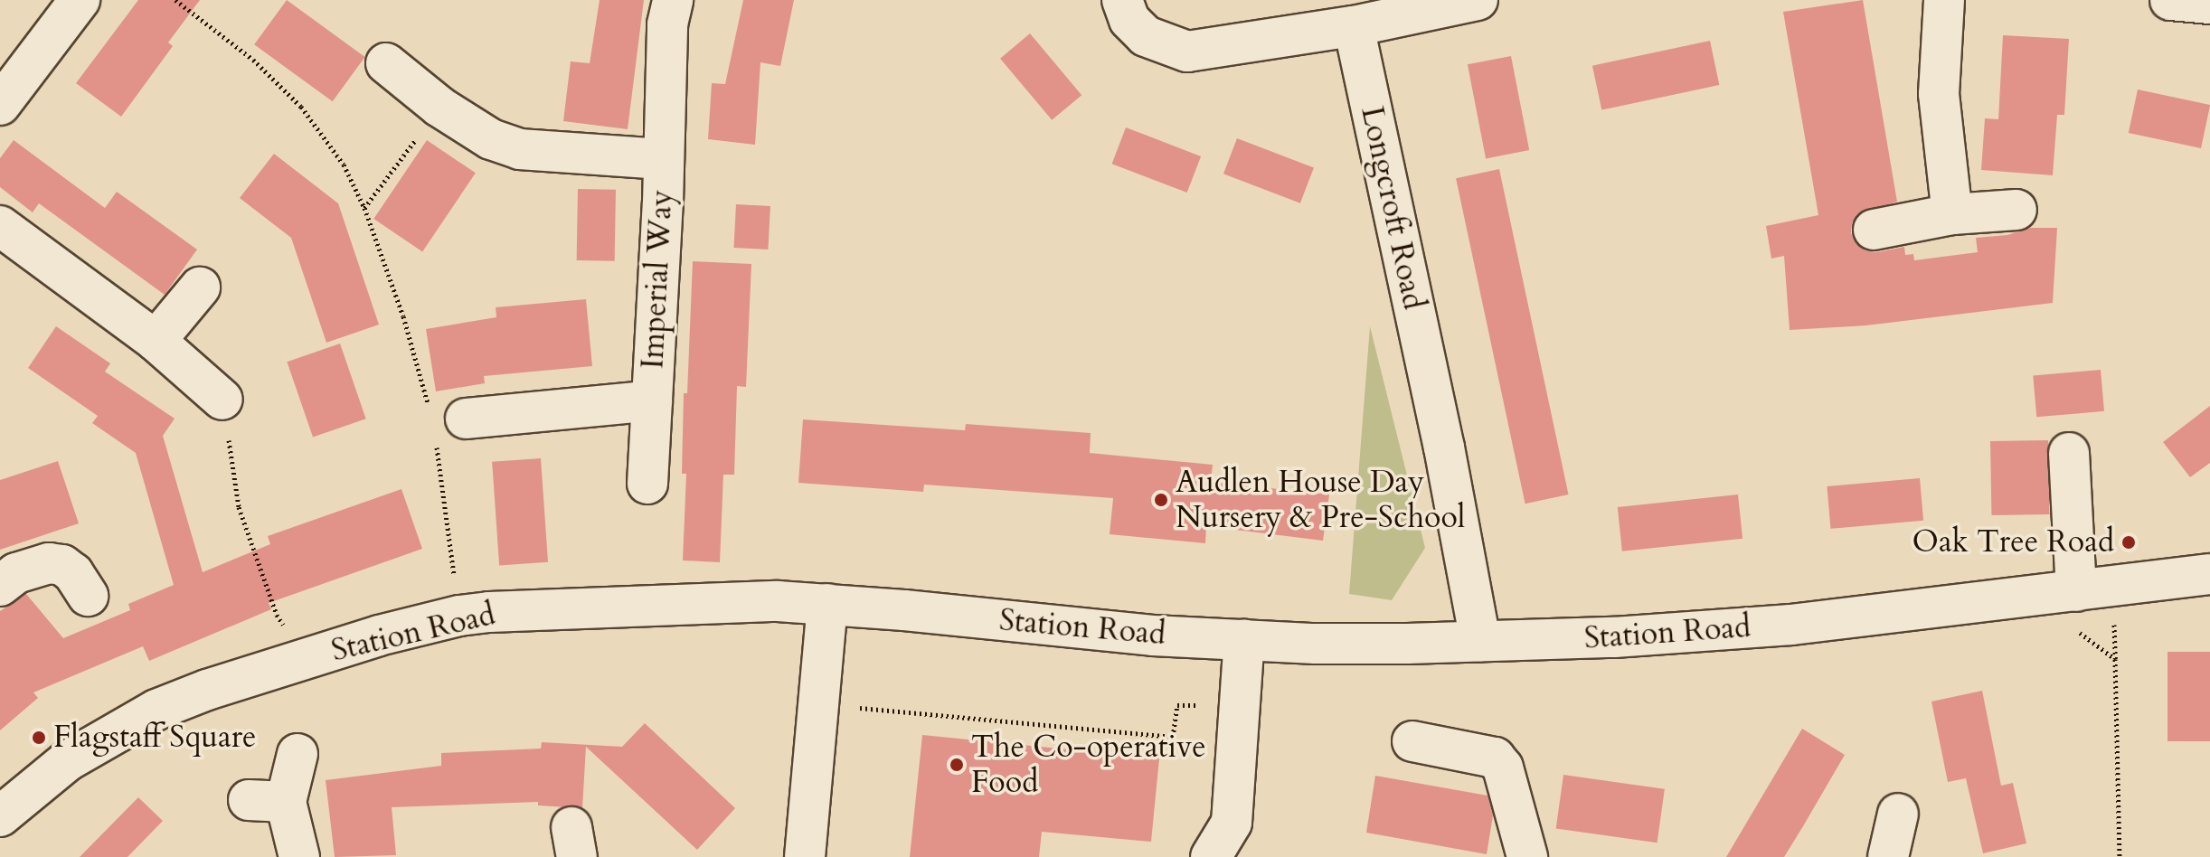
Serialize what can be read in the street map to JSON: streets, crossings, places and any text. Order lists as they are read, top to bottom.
{
  "streets": {
    "street": ["Longcroft Road", "Imperial Way", "Station Road"]
  },
  "crossings": [
    ["Longcroft Road", "Station Road"]
  ],
  "places": [
    "Audlen House Day Nursery & Pre-School",
    "Oak Tree Road",
    "Flagstaff Square",
    "The Co-operative Food"
  ]
}
